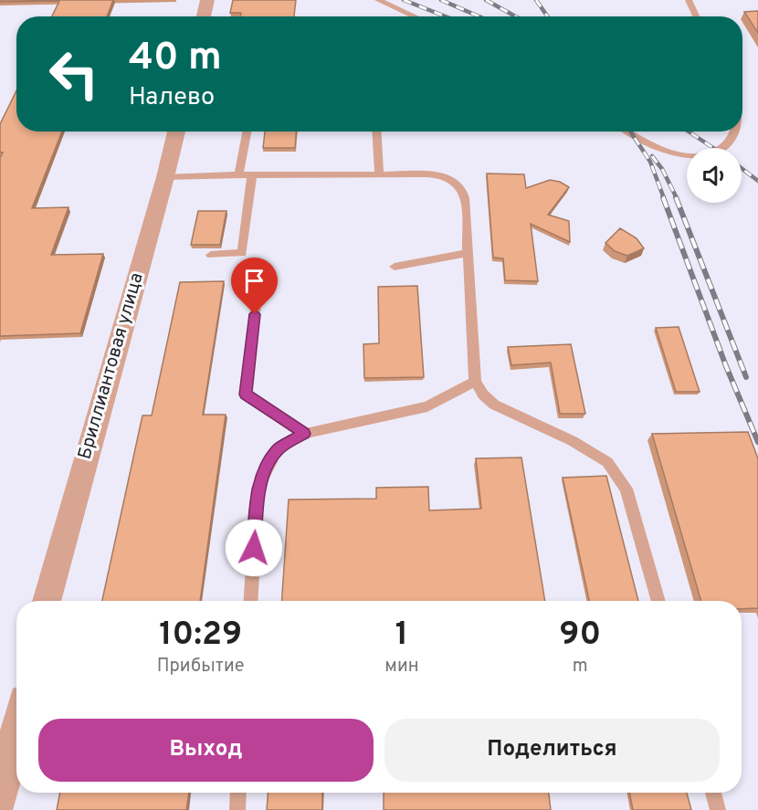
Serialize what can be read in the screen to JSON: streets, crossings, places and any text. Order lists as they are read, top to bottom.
{
  "streets": {
    "street": ["Бриллиантовая улица"]
  },
  "page": {
    "turn": ["40 m", "Налево"],
    "eta": [
      "10:29",
      "Прибытие",
      "1",
      "мин",
      "90",
      "m"
    ],
    "buttons": ["Выход", "Поделиться"]
  }
}
